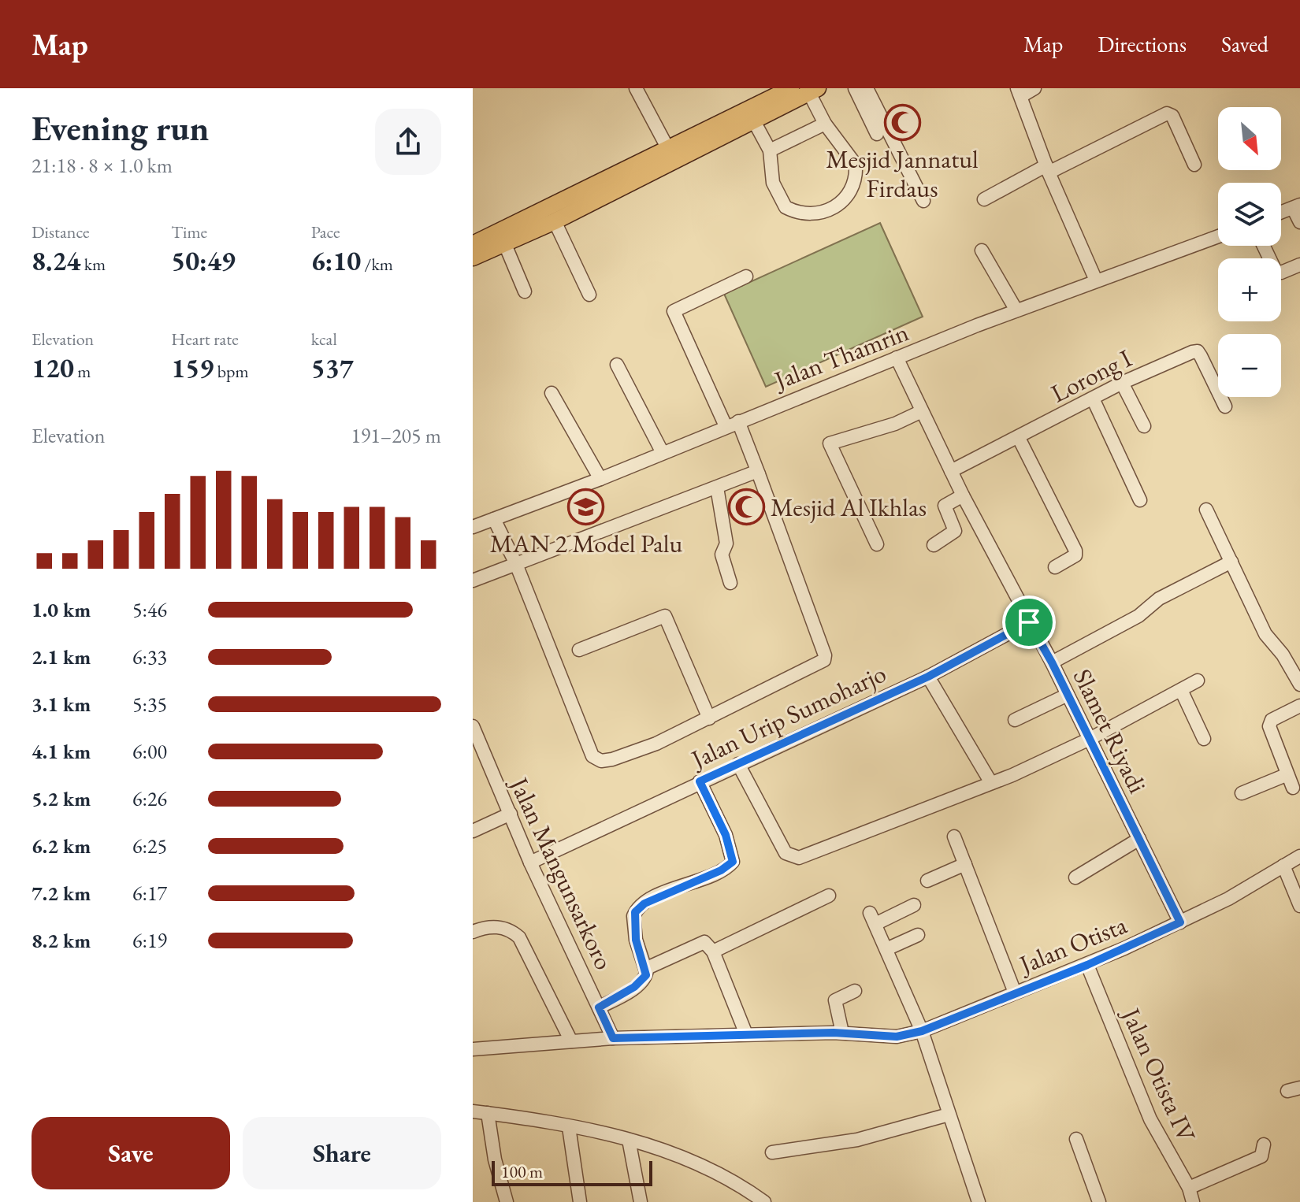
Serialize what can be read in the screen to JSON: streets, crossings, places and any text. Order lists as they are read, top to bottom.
{
  "streets": {
    "street": [
      "Jalan Thamrin",
      "Lorong I",
      "Jalan Urip Sumoharjo",
      "Slamet Riyadi",
      "Jalan Mangunsarkoro",
      "Jalan Otista",
      "Jalan Otista IV"
    ]
  },
  "crossings": [
    ["Jalan Thamrin", "Slamet Riyadi"],
    ["Lorong I", "Slamet Riyadi"],
    ["Jalan Urip Sumoharjo", "Slamet Riyadi"],
    ["Jalan Urip Sumoharjo", "Jalan Mangunsarkoro"],
    ["Slamet Riyadi", "Jalan Otista"],
    ["Jalan Mangunsarkoro", "Jalan Otista"],
    ["Jalan Otista", "Jalan Otista IV"]
  ],
  "places": {
    "mosque": ["Mesjid Jannatul Firdaus", "Mesjid Al Ikhlas"],
    "school or university": ["MAN 2 Model Palu"]
  },
  "scale_bar": "100 m",
  "north": "bottom right",
  "page": {
    "header": "Map",
    "nav": ["Map", "Directions", "Saved"],
    "heading": ["Evening run", "21:18 · 8 × 1.0 km"],
    "map_buttons": ["+", "−"],
    "stats": [
      ["Distance", "8.24 km"],
      ["Time", "50:49"],
      ["Pace", "6:10 /km"],
      ["Elevation", "120 m"],
      ["Heart rate", "159 bpm"],
      ["kcal", "537"]
    ],
    "chart": ["Elevation", "191–205 m"],
    "list": [
      {
        "name": "1.0 km",
        "note": "5:46"
      },
      {
        "name": "2.1 km",
        "note": "6:33"
      },
      {
        "name": "3.1 km",
        "note": "5:35"
      },
      {
        "name": "4.1 km",
        "note": "6:00"
      },
      {
        "name": "5.2 km",
        "note": "6:26"
      },
      {
        "name": "6.2 km",
        "note": "6:25"
      },
      {
        "name": "7.2 km",
        "note": "6:17"
      },
      {
        "name": "8.2 km",
        "note": "6:19"
      }
    ],
    "buttons": ["Save", "Share"],
    "scale": "100 m"
  }
}
